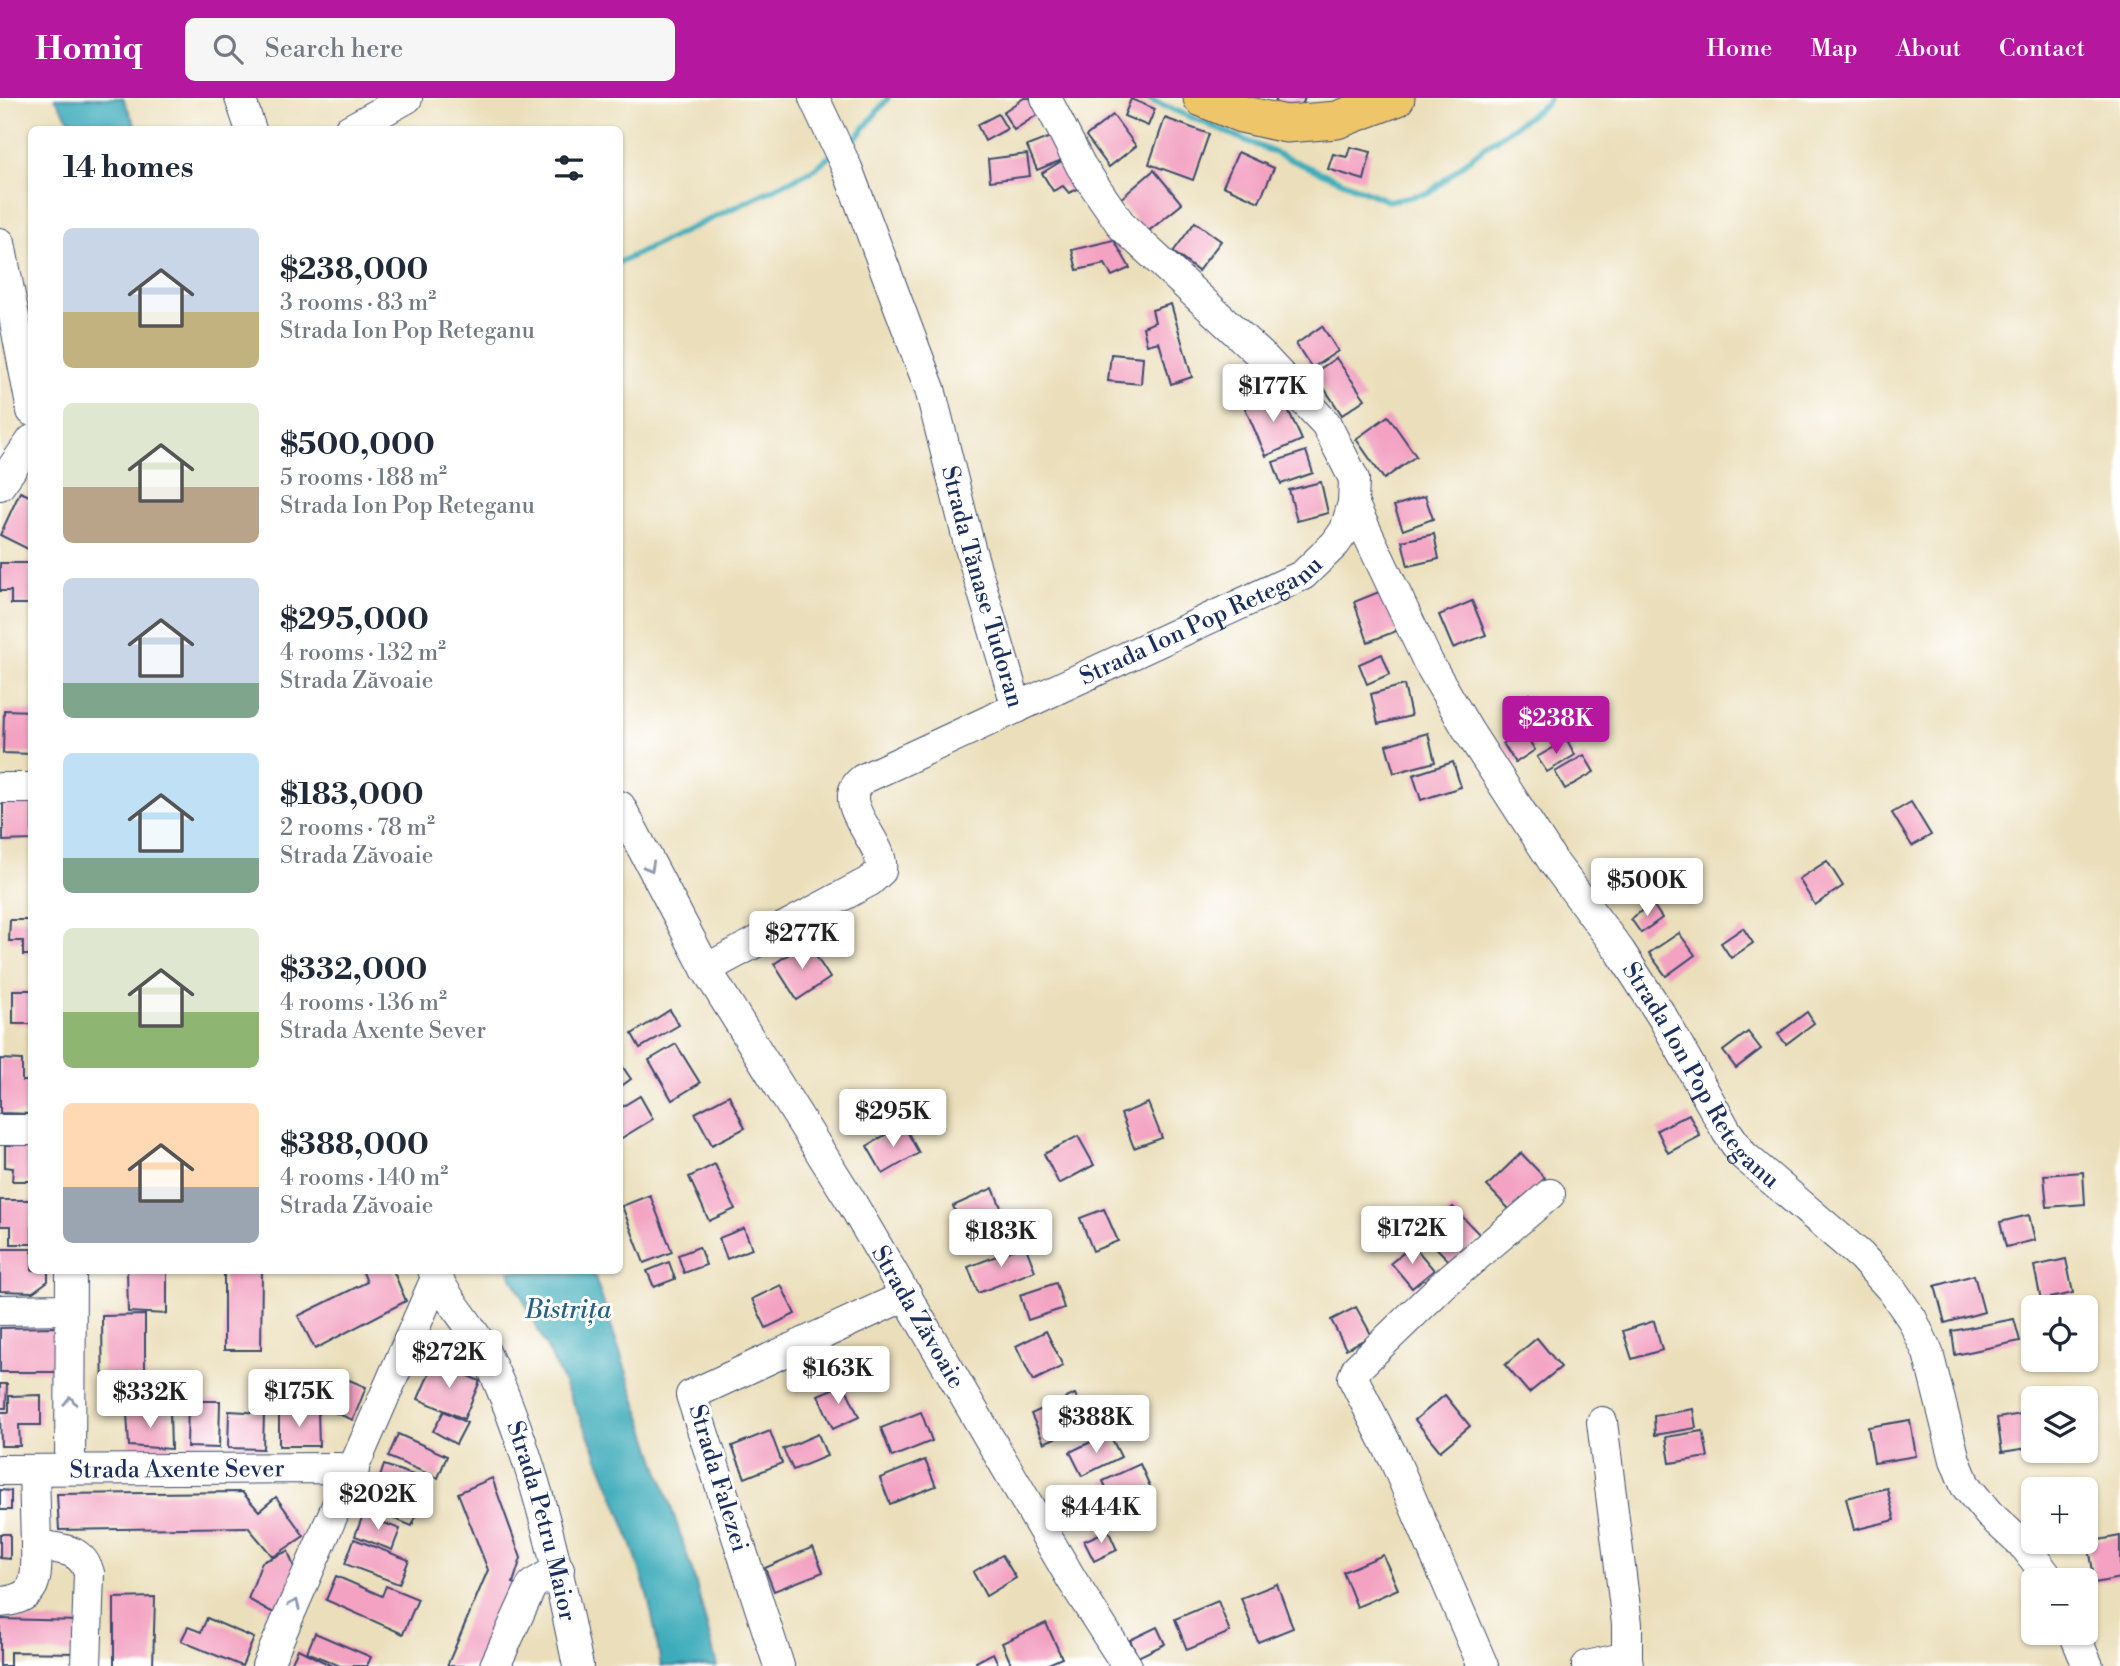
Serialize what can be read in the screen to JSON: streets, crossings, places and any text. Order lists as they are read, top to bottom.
{
  "streets": {
    "street": [
      "Strada Tănase Tudoran",
      "Strada Ion Pop Reteganu",
      "Strada Zăvoaie",
      "Strada Axente Sever",
      "Strada Falezei",
      "Strada Petru Maior"
    ]
  },
  "crossings": [
    ["Strada Tănase Tudoran", "Strada Ion Pop Reteganu"],
    ["Strada Tănase Tudoran", "Strada Zăvoaie"],
    ["Strada Zăvoaie", "Strada Falezei"]
  ],
  "water": ["Bistrița"],
  "page": {
    "header": "Homiq",
    "search": "Search here",
    "nav": [
      "Home",
      "Map",
      "About",
      "Contact"
    ],
    "heading": "14 homes",
    "list": [
      {
        "name": "$238,000",
        "note": "3 rooms · 83 m² · Strada Ion Pop Reteganu"
      },
      {
        "name": "$500,000",
        "note": "5 rooms · 188 m² · Strada Ion Pop Reteganu"
      },
      {
        "name": "$295,000",
        "note": "4 rooms · 132 m² · Strada Zăvoaie"
      },
      {
        "name": "$183,000",
        "note": "2 rooms · 78 m² · Strada Zăvoaie"
      },
      {
        "name": "$332,000",
        "note": "4 rooms · 136 m² · Strada Axente Sever"
      },
      {
        "name": "$388,000",
        "note": "4 rooms · 140 m² · Strada Zăvoaie"
      }
    ],
    "price": [
      "$177K",
      "$238K",
      "$500K",
      "$277K",
      "$295K",
      "$172K",
      "$183K",
      "$272K",
      "$163K",
      "$175K",
      "$332K",
      "$388K",
      "$202K",
      "$444K"
    ],
    "map_buttons": ["+", "−"]
  }
}
